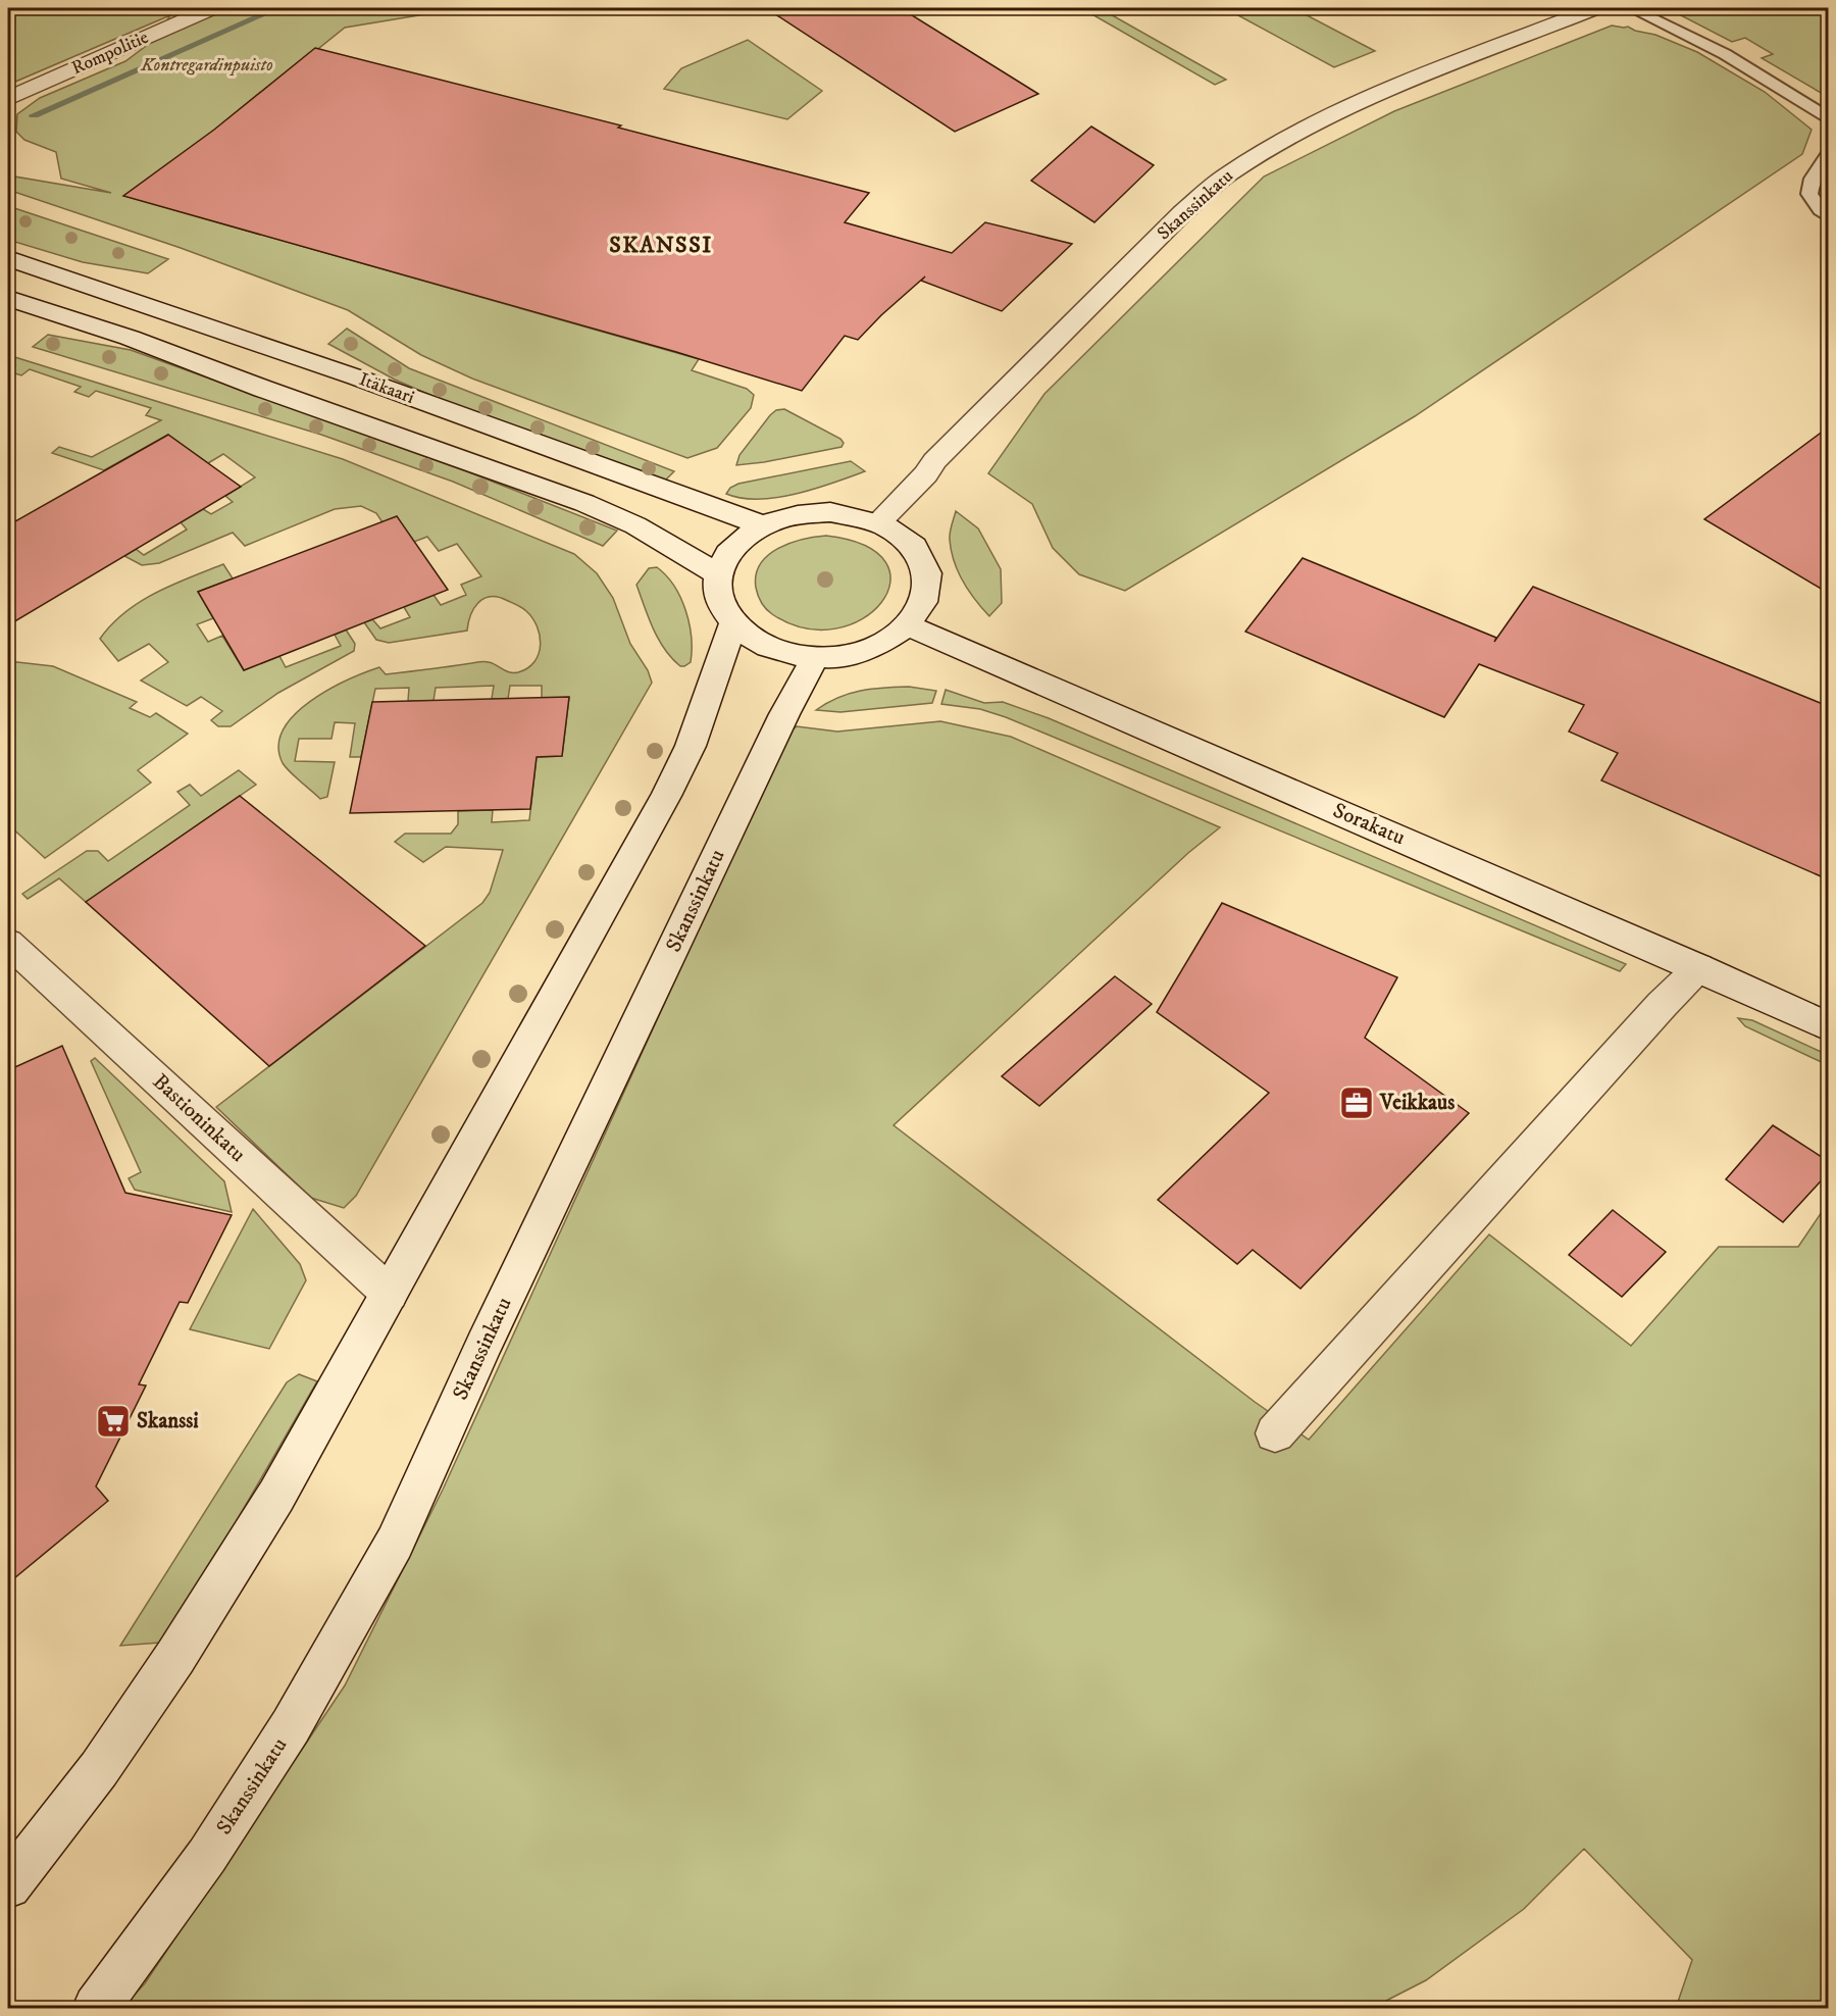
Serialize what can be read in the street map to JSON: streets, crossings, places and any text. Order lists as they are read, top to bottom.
{
  "streets": {
    "street": [
      "Rompolitie",
      "Skanssinkatu",
      "Itäkaari",
      "Sorakatu",
      "Bastioninkatu"
    ]
  },
  "crossings": [
    ["Skanssinkatu", "Itäkaari"],
    ["Skanssinkatu", "Sorakatu"],
    ["Itäkaari", "Sorakatu"]
  ],
  "districts": ["SKANSSI"],
  "parks": ["Kontregardinpuisto"],
  "places": {
    "office": ["Veikkaus"],
    "supermarket": ["Skanssi"]
  }
}
